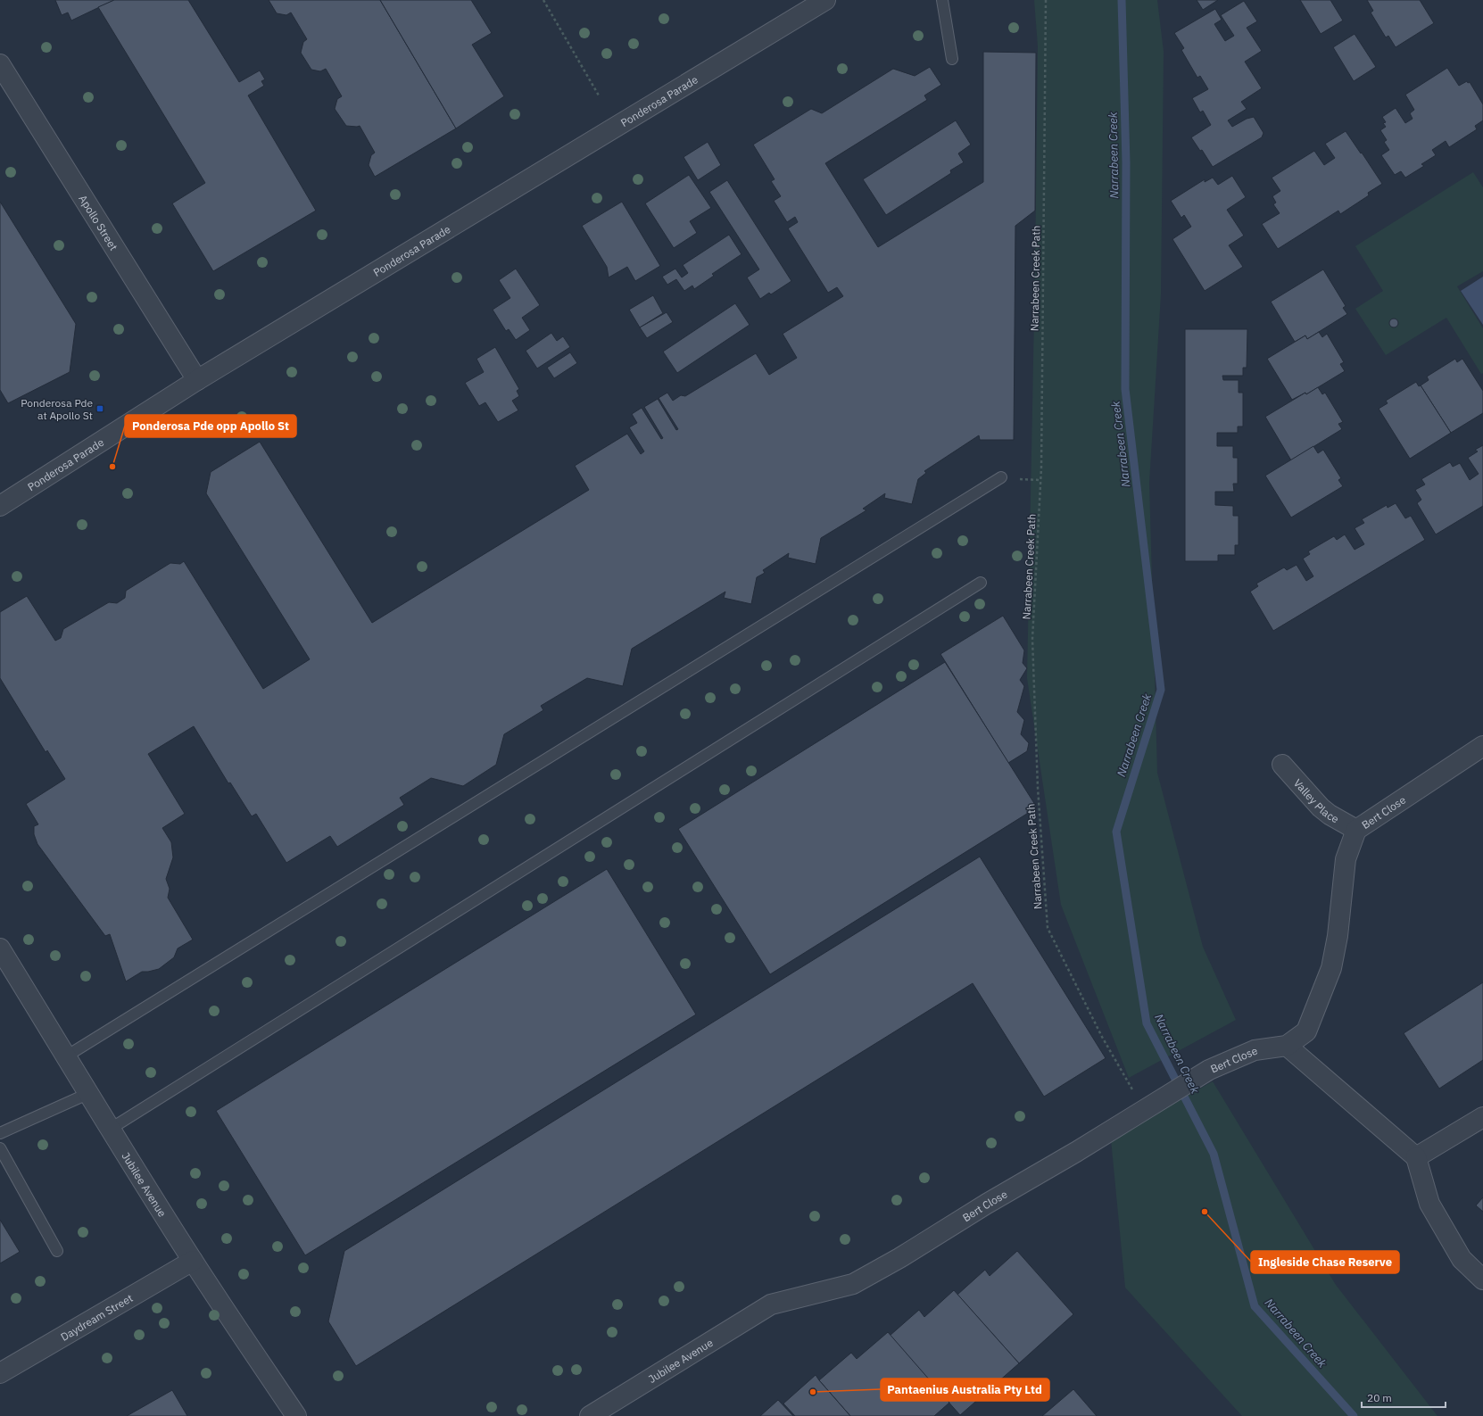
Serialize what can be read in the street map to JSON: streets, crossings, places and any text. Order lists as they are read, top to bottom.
{
  "streets": {
    "street": [
      "Ponderosa Parade",
      "Apollo Street",
      "Valley Place",
      "Bert Close",
      "Jubilee Avenue",
      "Daydream Street"
    ],
    "path": ["Narrabeen Creek Path"]
  },
  "crossings": [
    ["Ponderosa Parade", "Apollo Street"],
    ["Narrabeen Creek Path", "Bert Close"],
    ["Valley Place", "Bert Close"],
    ["Bert Close", "Jubilee Avenue"],
    ["Jubilee Avenue", "Daydream Street"]
  ],
  "water": ["Narrabeen Creek"],
  "places": {
    "transit": ["Ponderosa Pde at Apollo St"],
    "other": ["Ponderosa Pde opp Apollo St", "Ingleside Chase Reserve", "Pantaenius Australia Pty Ltd"]
  },
  "scale_bar": "20 m"
}
